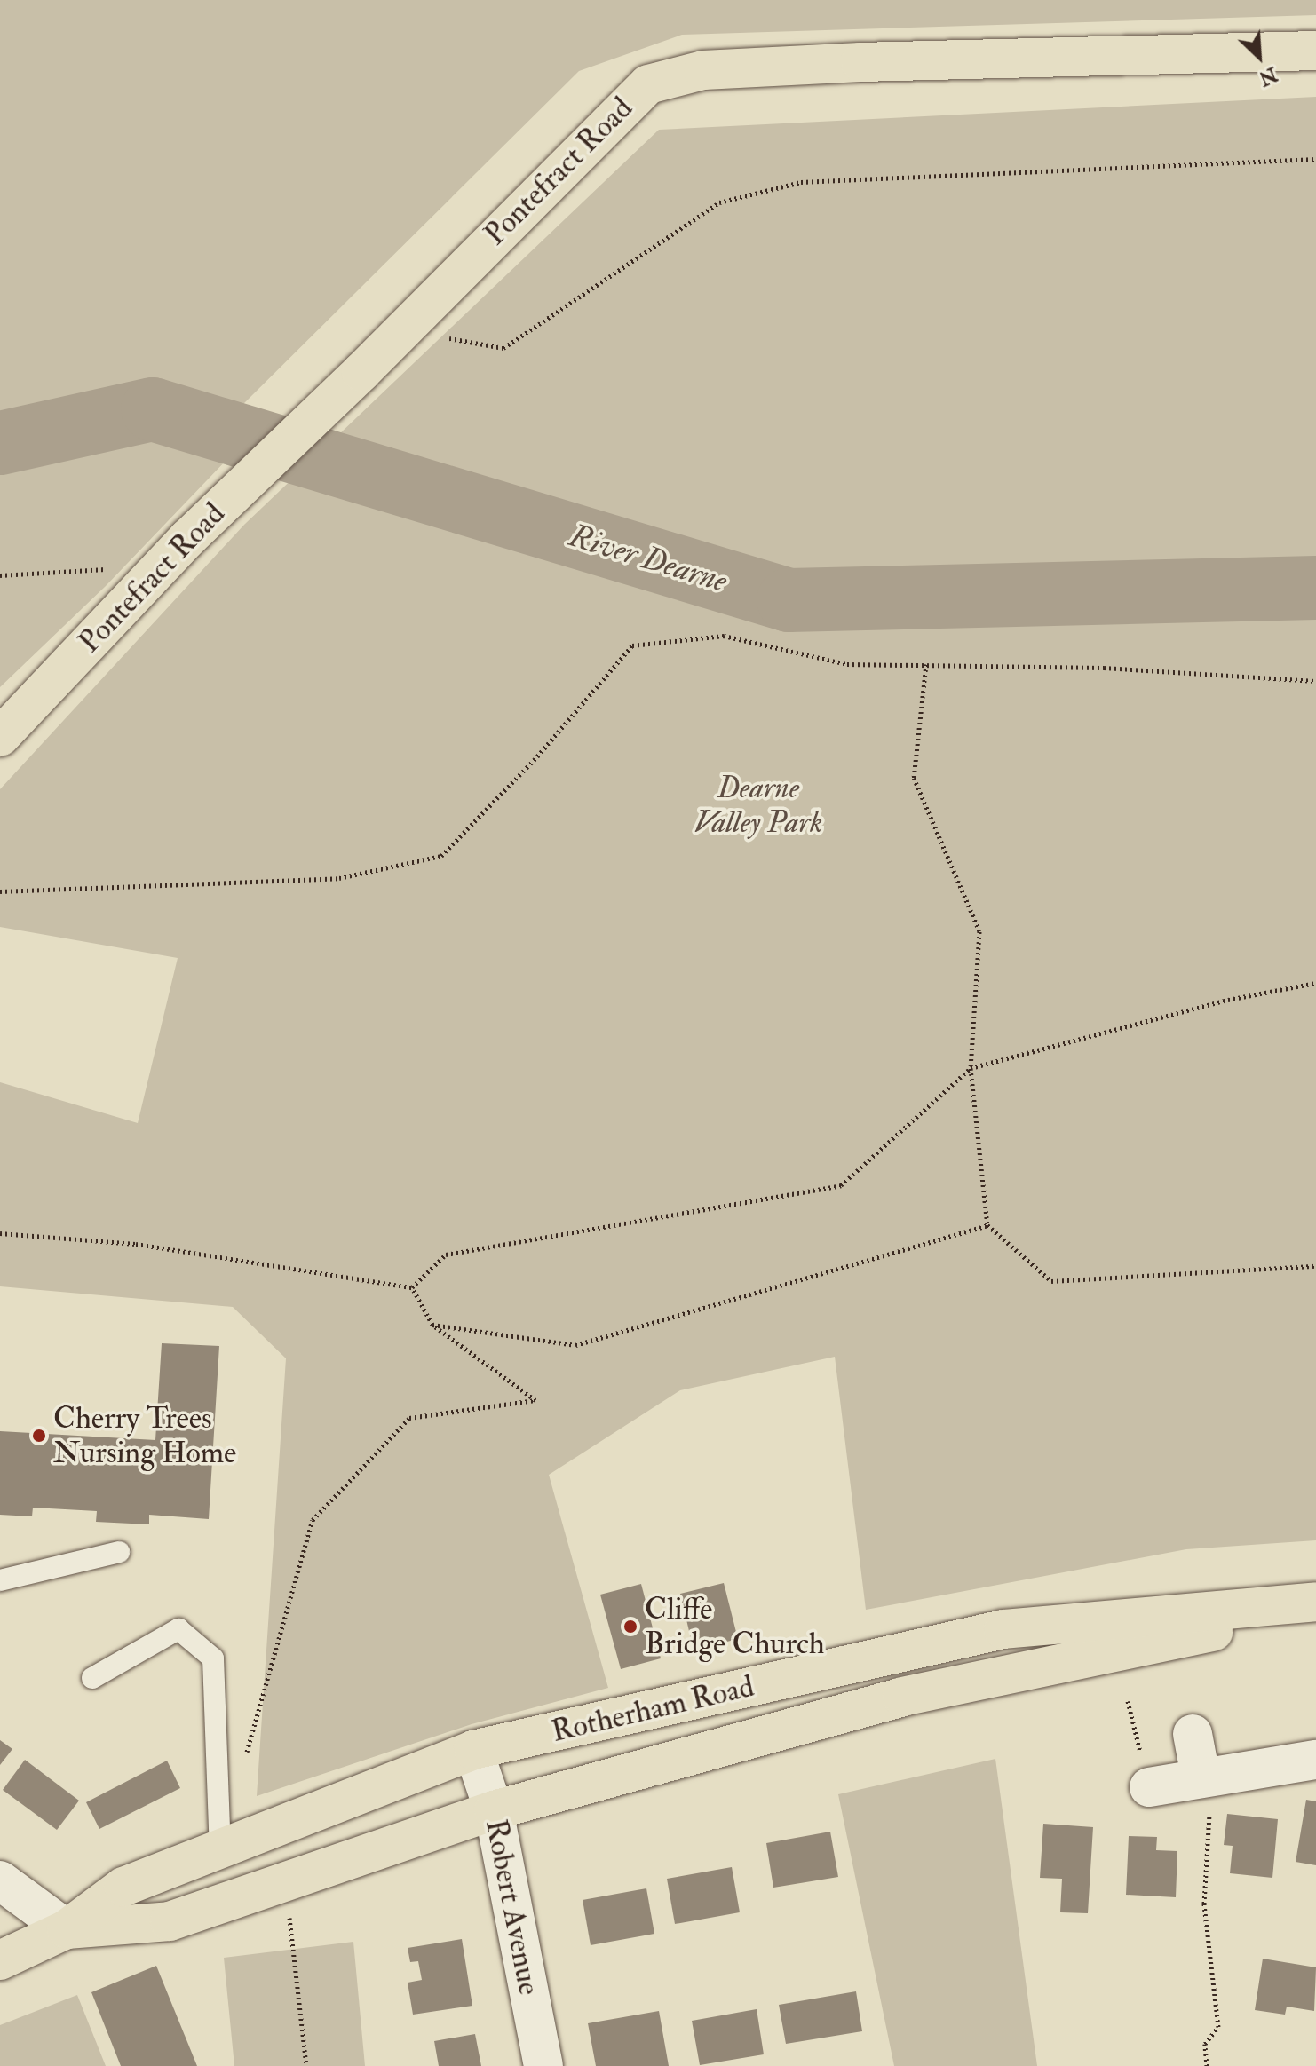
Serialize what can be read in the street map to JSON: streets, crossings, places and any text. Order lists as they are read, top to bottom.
{
  "streets": {
    "main road": ["Pontefract Road", "Rotherham Road"],
    "street": ["Robert Avenue"]
  },
  "crossings": [
    ["Rotherham Road", "Robert Avenue"]
  ],
  "water": ["River Dearne"],
  "parks": ["Dearne Valley Park"],
  "places": ["Cherry Trees Nursing Home", "Cliffe Bridge Church"],
  "north": "bottom right"
}
